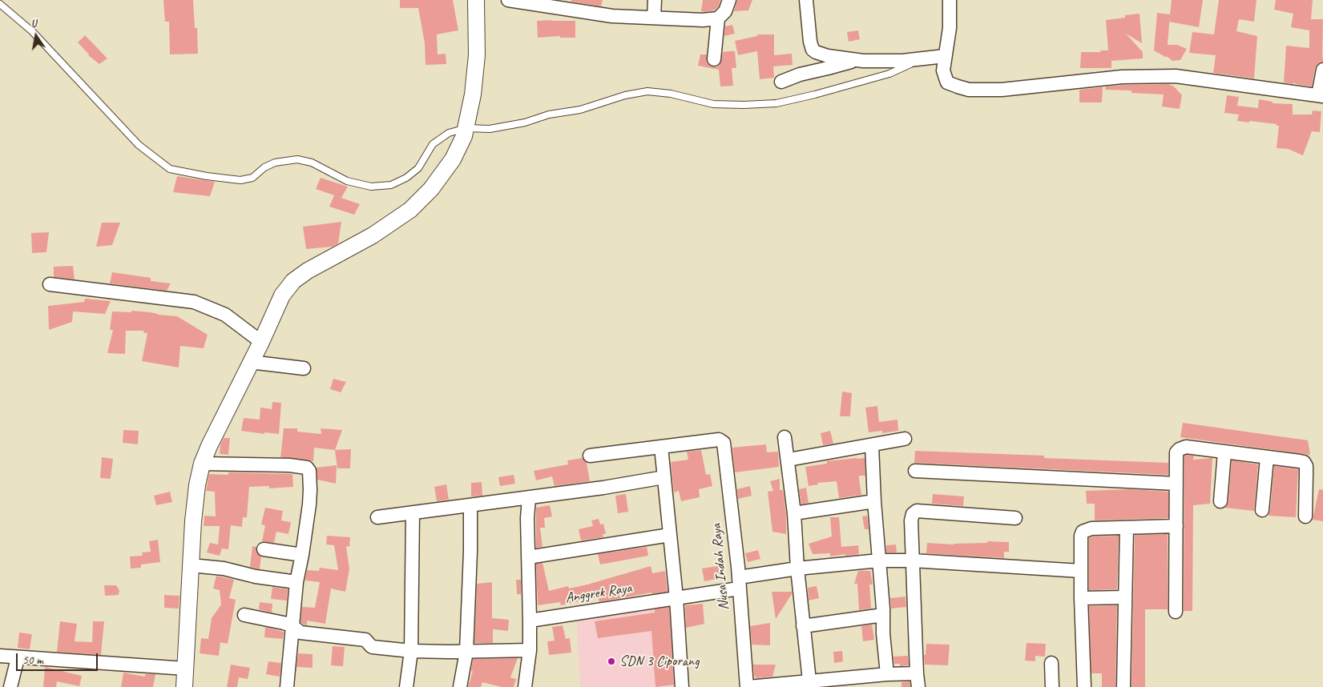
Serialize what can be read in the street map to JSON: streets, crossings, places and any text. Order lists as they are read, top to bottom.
{
  "streets": {
    "street": ["Nusa Indah Raya", "Anggrek Raya"]
  },
  "crossings": [
    ["Nusa Indah Raya", "Anggrek Raya"]
  ],
  "places": ["SDN 3 Ciporang"],
  "scale_bar": "50 m",
  "north": "top"
}
